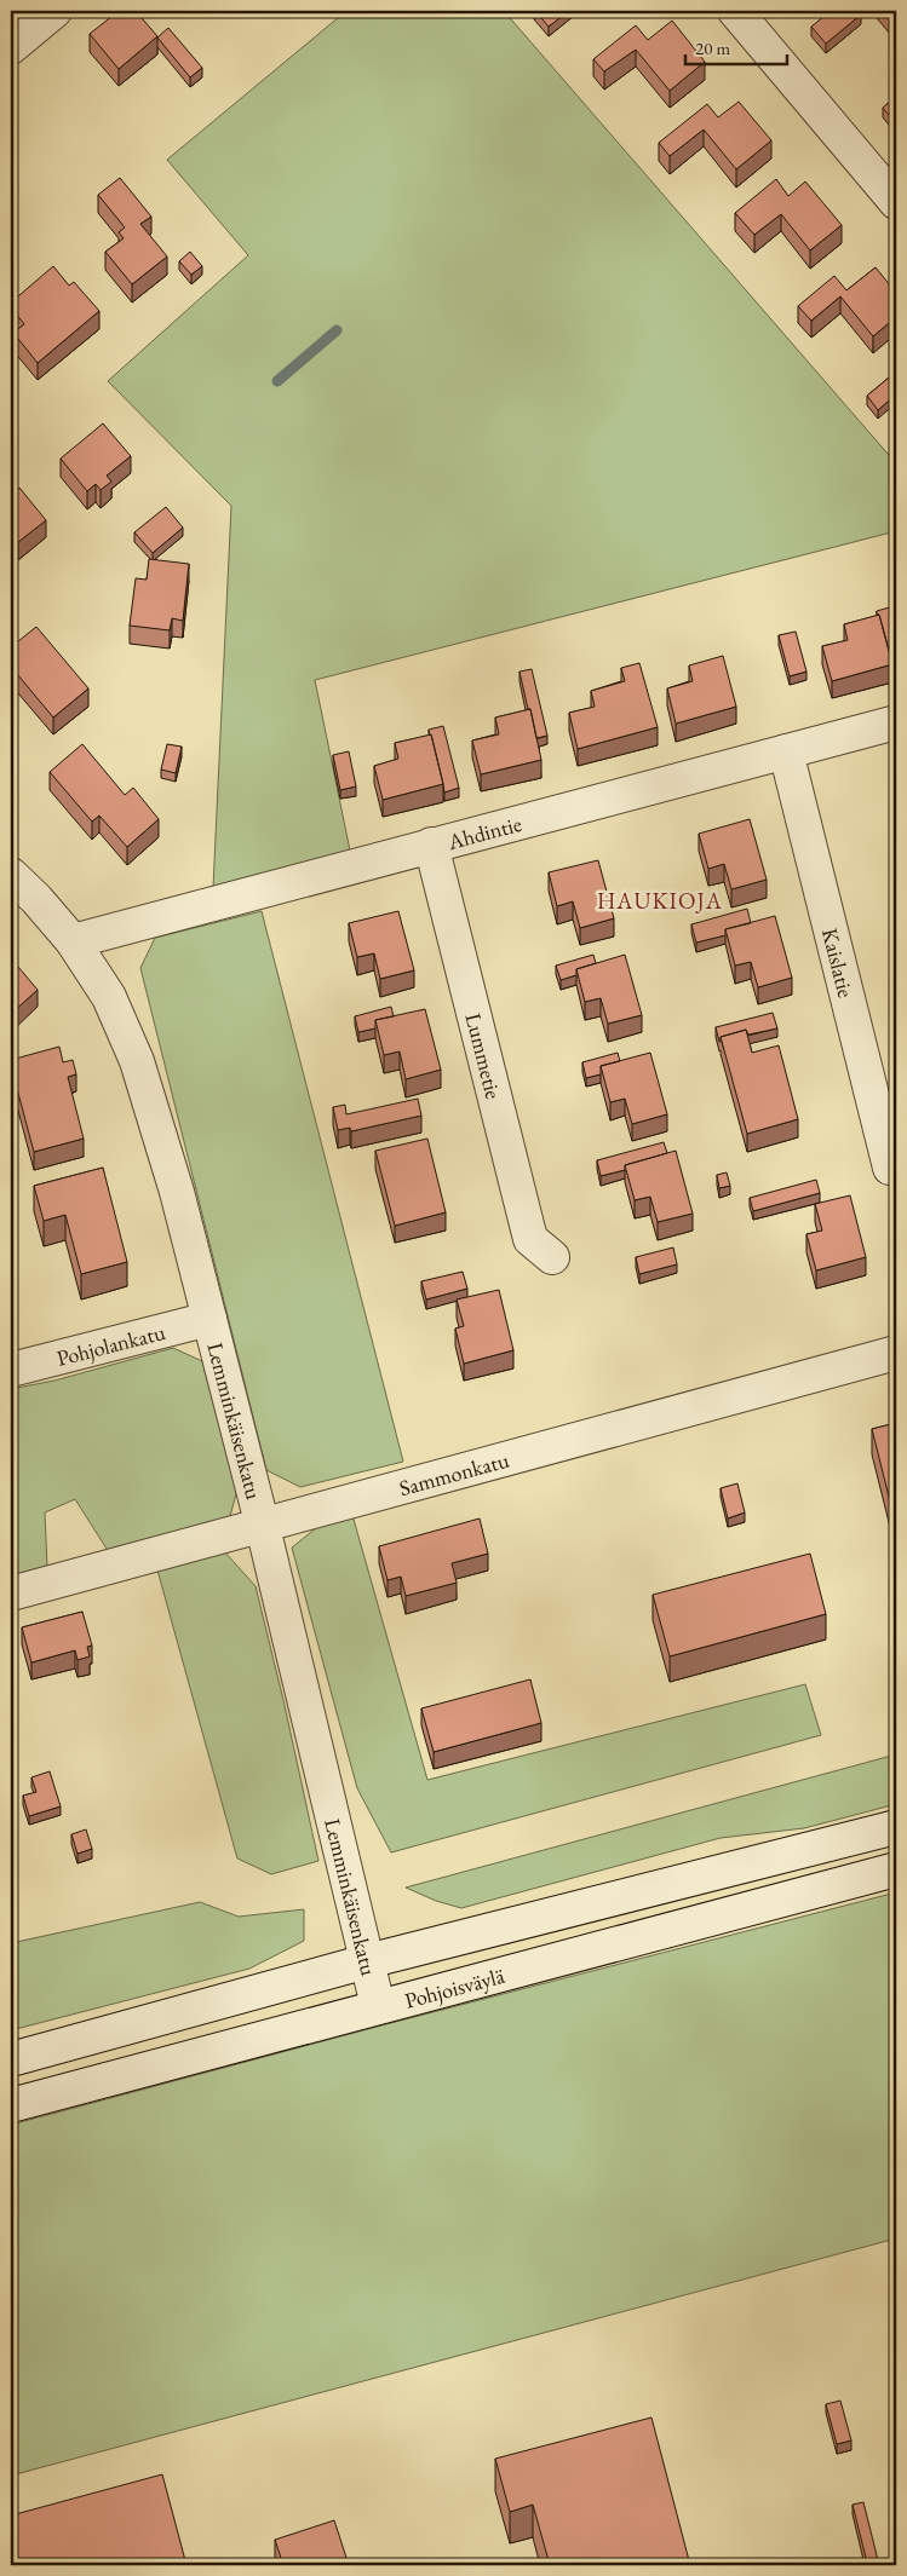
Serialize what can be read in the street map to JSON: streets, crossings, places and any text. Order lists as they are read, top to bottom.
{
  "streets": {
    "street": [
      "Ahdintie",
      "Kaislatie",
      "Lummetie",
      "Pohjolankatu",
      "Lemminkäisenkatu",
      "Sammonkatu",
      "Pohjoisväylä"
    ]
  },
  "crossings": [
    ["Ahdintie", "Kaislatie"],
    ["Ahdintie", "Lummetie"],
    ["Ahdintie", "Lemminkäisenkatu"],
    ["Pohjolankatu", "Lemminkäisenkatu"],
    ["Lemminkäisenkatu", "Sammonkatu"],
    ["Lemminkäisenkatu", "Pohjoisväylä"]
  ],
  "districts": ["HAUKIOJA"],
  "scale_bar": "20 m"
}
